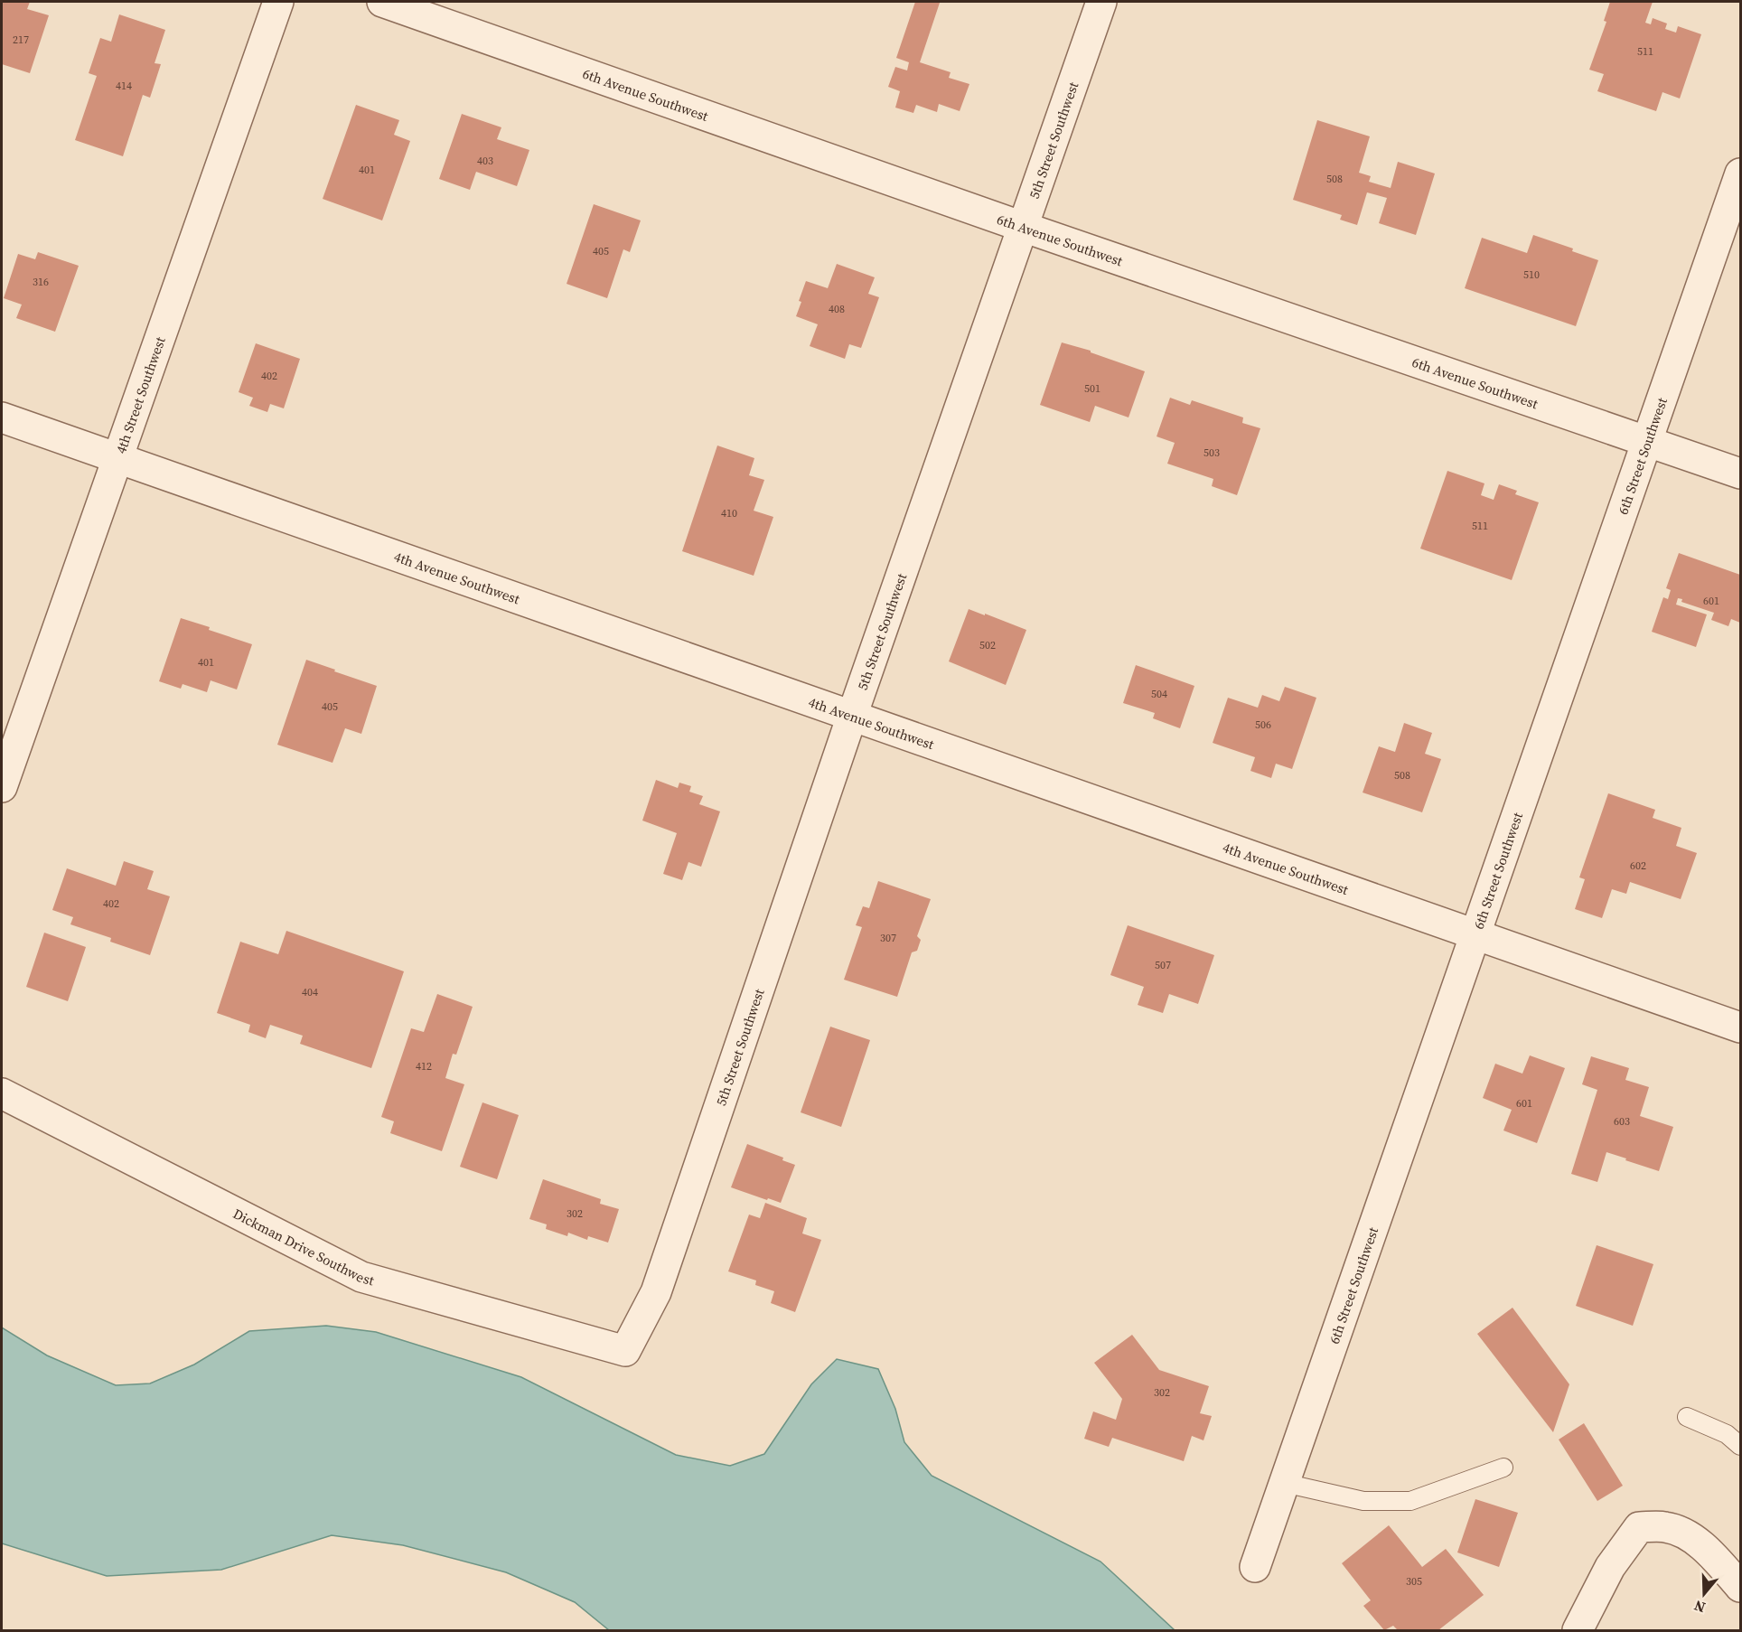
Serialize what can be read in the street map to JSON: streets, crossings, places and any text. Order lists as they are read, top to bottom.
{
  "streets": {
    "street": [
      "6th Avenue Southwest",
      "5th Street Southwest",
      "4th Street Southwest",
      "6th Street Southwest",
      "4th Avenue Southwest",
      "Dickman Drive Southwest"
    ]
  },
  "crossings": [
    ["6th Avenue Southwest", "5th Street Southwest"],
    ["6th Avenue Southwest", "6th Street Southwest"],
    ["5th Street Southwest", "4th Avenue Southwest"],
    ["5th Street Southwest", "Dickman Drive Southwest"],
    ["4th Street Southwest", "4th Avenue Southwest"],
    ["6th Street Southwest", "4th Avenue Southwest"]
  ],
  "house_numbers": [
    "217",
    "511",
    "414",
    "403",
    "401",
    "508",
    "405",
    "510",
    "316",
    "408",
    "402",
    "501",
    "503",
    "410",
    "511",
    "601",
    "502",
    "401",
    "504",
    "405",
    "506",
    "508",
    "602",
    "402",
    "307",
    "507",
    "404",
    "412",
    "601",
    "603",
    "302",
    "302",
    "305"
  ],
  "north": "bottom"
}
